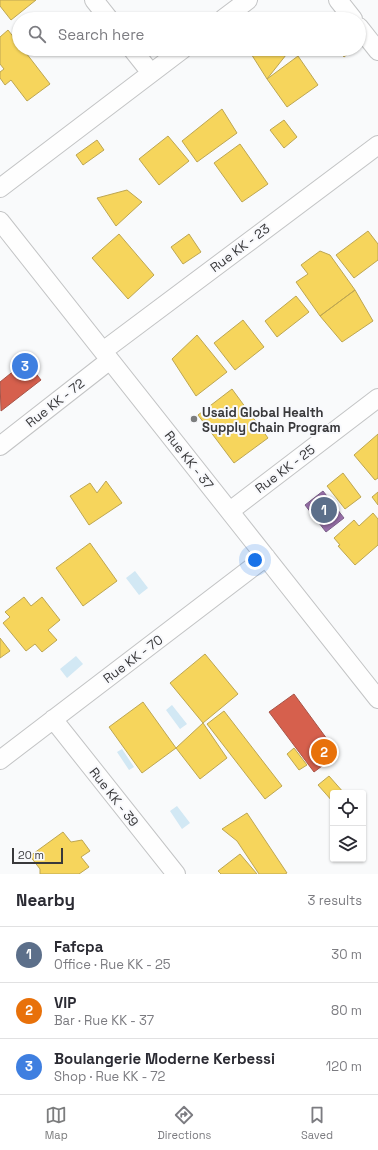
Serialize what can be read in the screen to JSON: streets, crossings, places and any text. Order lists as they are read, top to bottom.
{
  "streets": {
    "street": [
      "Rue KK - 23",
      "Rue KK - 72",
      "Rue KK - 37",
      "Rue KK - 25",
      "Rue KK - 70",
      "Rue KK - 39"
    ]
  },
  "crossings": [
    ["Rue KK - 23", "Rue KK - 72"],
    ["Rue KK - 23", "Rue KK - 37"],
    ["Rue KK - 72", "Rue KK - 37"],
    ["Rue KK - 37", "Rue KK - 25"],
    ["Rue KK - 37", "Rue KK - 70"],
    ["Rue KK - 70", "Rue KK - 39"]
  ],
  "places": ["Usaid Global Health Supply Chain Program"],
  "scale_bar": "20 m",
  "page": {
    "search": "Search here",
    "pins": ["3", "1", "2"],
    "scale": "20 m",
    "heading": ["Nearby", "3 results"],
    "list": [
      {
        "mark": "1",
        "name": "Fafcpa",
        "note": "Office · Rue KK - 25",
        "value": "30 m"
      },
      {
        "mark": "2",
        "name": "VIP",
        "note": "Bar · Rue KK - 37",
        "value": "80 m"
      },
      {
        "mark": "3",
        "name": "Boulangerie Moderne Kerbessi",
        "note": "Shop · Rue KK - 72",
        "value": "120 m"
      }
    ],
    "nav": ["Map", "Directions", "Saved"]
  }
}
